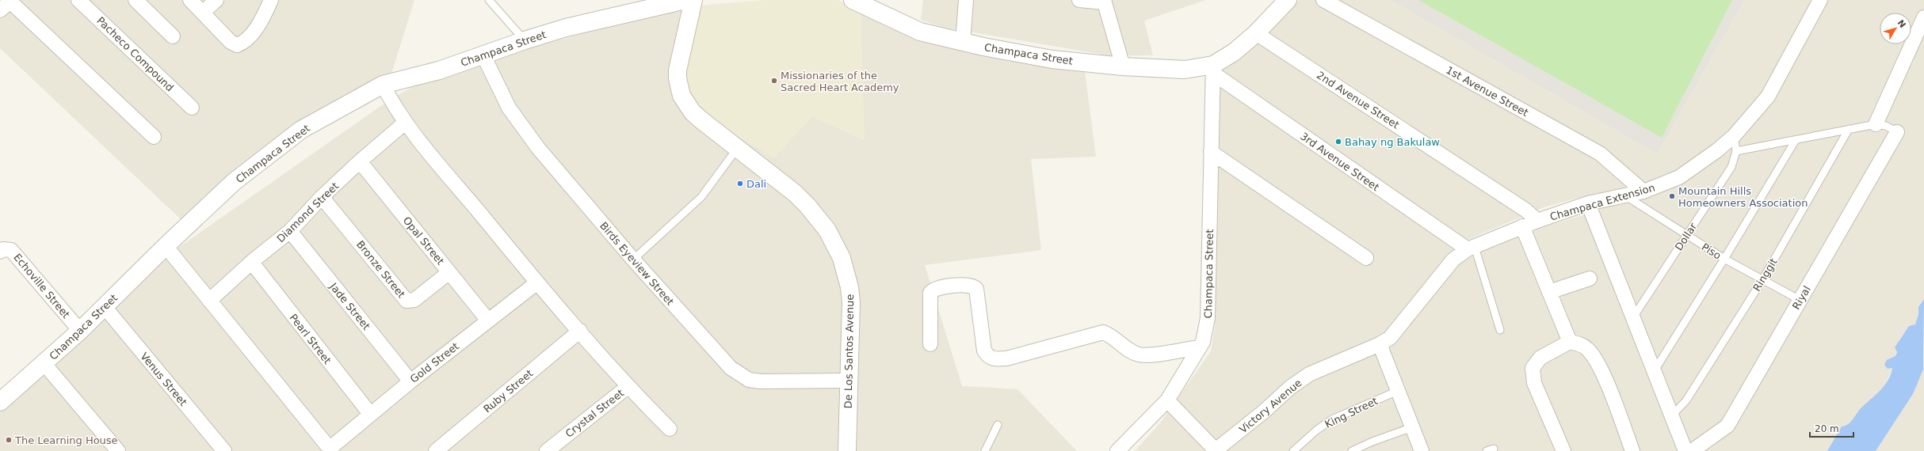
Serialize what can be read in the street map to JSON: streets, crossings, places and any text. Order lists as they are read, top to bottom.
{
  "streets": {
    "street": [
      "Champaca Street",
      "Pacheco Compound",
      "1st Avenue Street",
      "2nd Avenue Street",
      "3rd Avenue Street",
      "Champaca Extension",
      "Diamond Street",
      "Opal Street",
      "Birds Eyeview Street",
      "Bronze Street",
      "Echoville Street",
      "Riyal",
      "Jade Street",
      "Pearl Street",
      "De Los Santos Avenue",
      "Gold Street",
      "Venus Street",
      "Ruby Street",
      "Victory Avenue",
      "Crystal Street"
    ],
    "lane": [
      "Dollar",
      "Piso",
      "Ringgit",
      "King Street"
    ]
  },
  "crossings": [
    ["Champaca Street", "2nd Avenue Street"],
    ["Champaca Street", "3rd Avenue Street"],
    ["Champaca Street", "Birds Eyeview Street"],
    ["Champaca Street", "Echoville Street"],
    ["Champaca Street", "Venus Street"],
    ["1st Avenue Street", "Champaca Extension"],
    ["2nd Avenue Street", "Champaca Extension"],
    ["3rd Avenue Street", "Champaca Extension"],
    ["Champaca Extension", "Piso"],
    ["Champaca Extension", "Victory Avenue"],
    ["Diamond Street", "Opal Street"],
    ["Diamond Street", "Bronze Street"],
    ["Diamond Street", "Jade Street"],
    ["Diamond Street", "Pearl Street"],
    ["Diamond Street", "Gold Street"],
    ["Dollar", "Piso"],
    ["Opal Street", "Bronze Street"],
    ["Opal Street", "Gold Street"],
    ["Piso", "Ringgit"],
    ["Piso", "Riyal"],
    ["Birds Eyeview Street", "De Los Santos Avenue"],
    ["Jade Street", "Gold Street"],
    ["Pearl Street", "Gold Street"]
  ],
  "places": [
    "Missionaries of the Sacred Heart Academy",
    "Bahay ng Bakulaw",
    "Dali",
    "Mountain Hills Homeowners Association",
    "The Learning House"
  ],
  "scale_bar": "20 m",
  "north": "top right"
}
